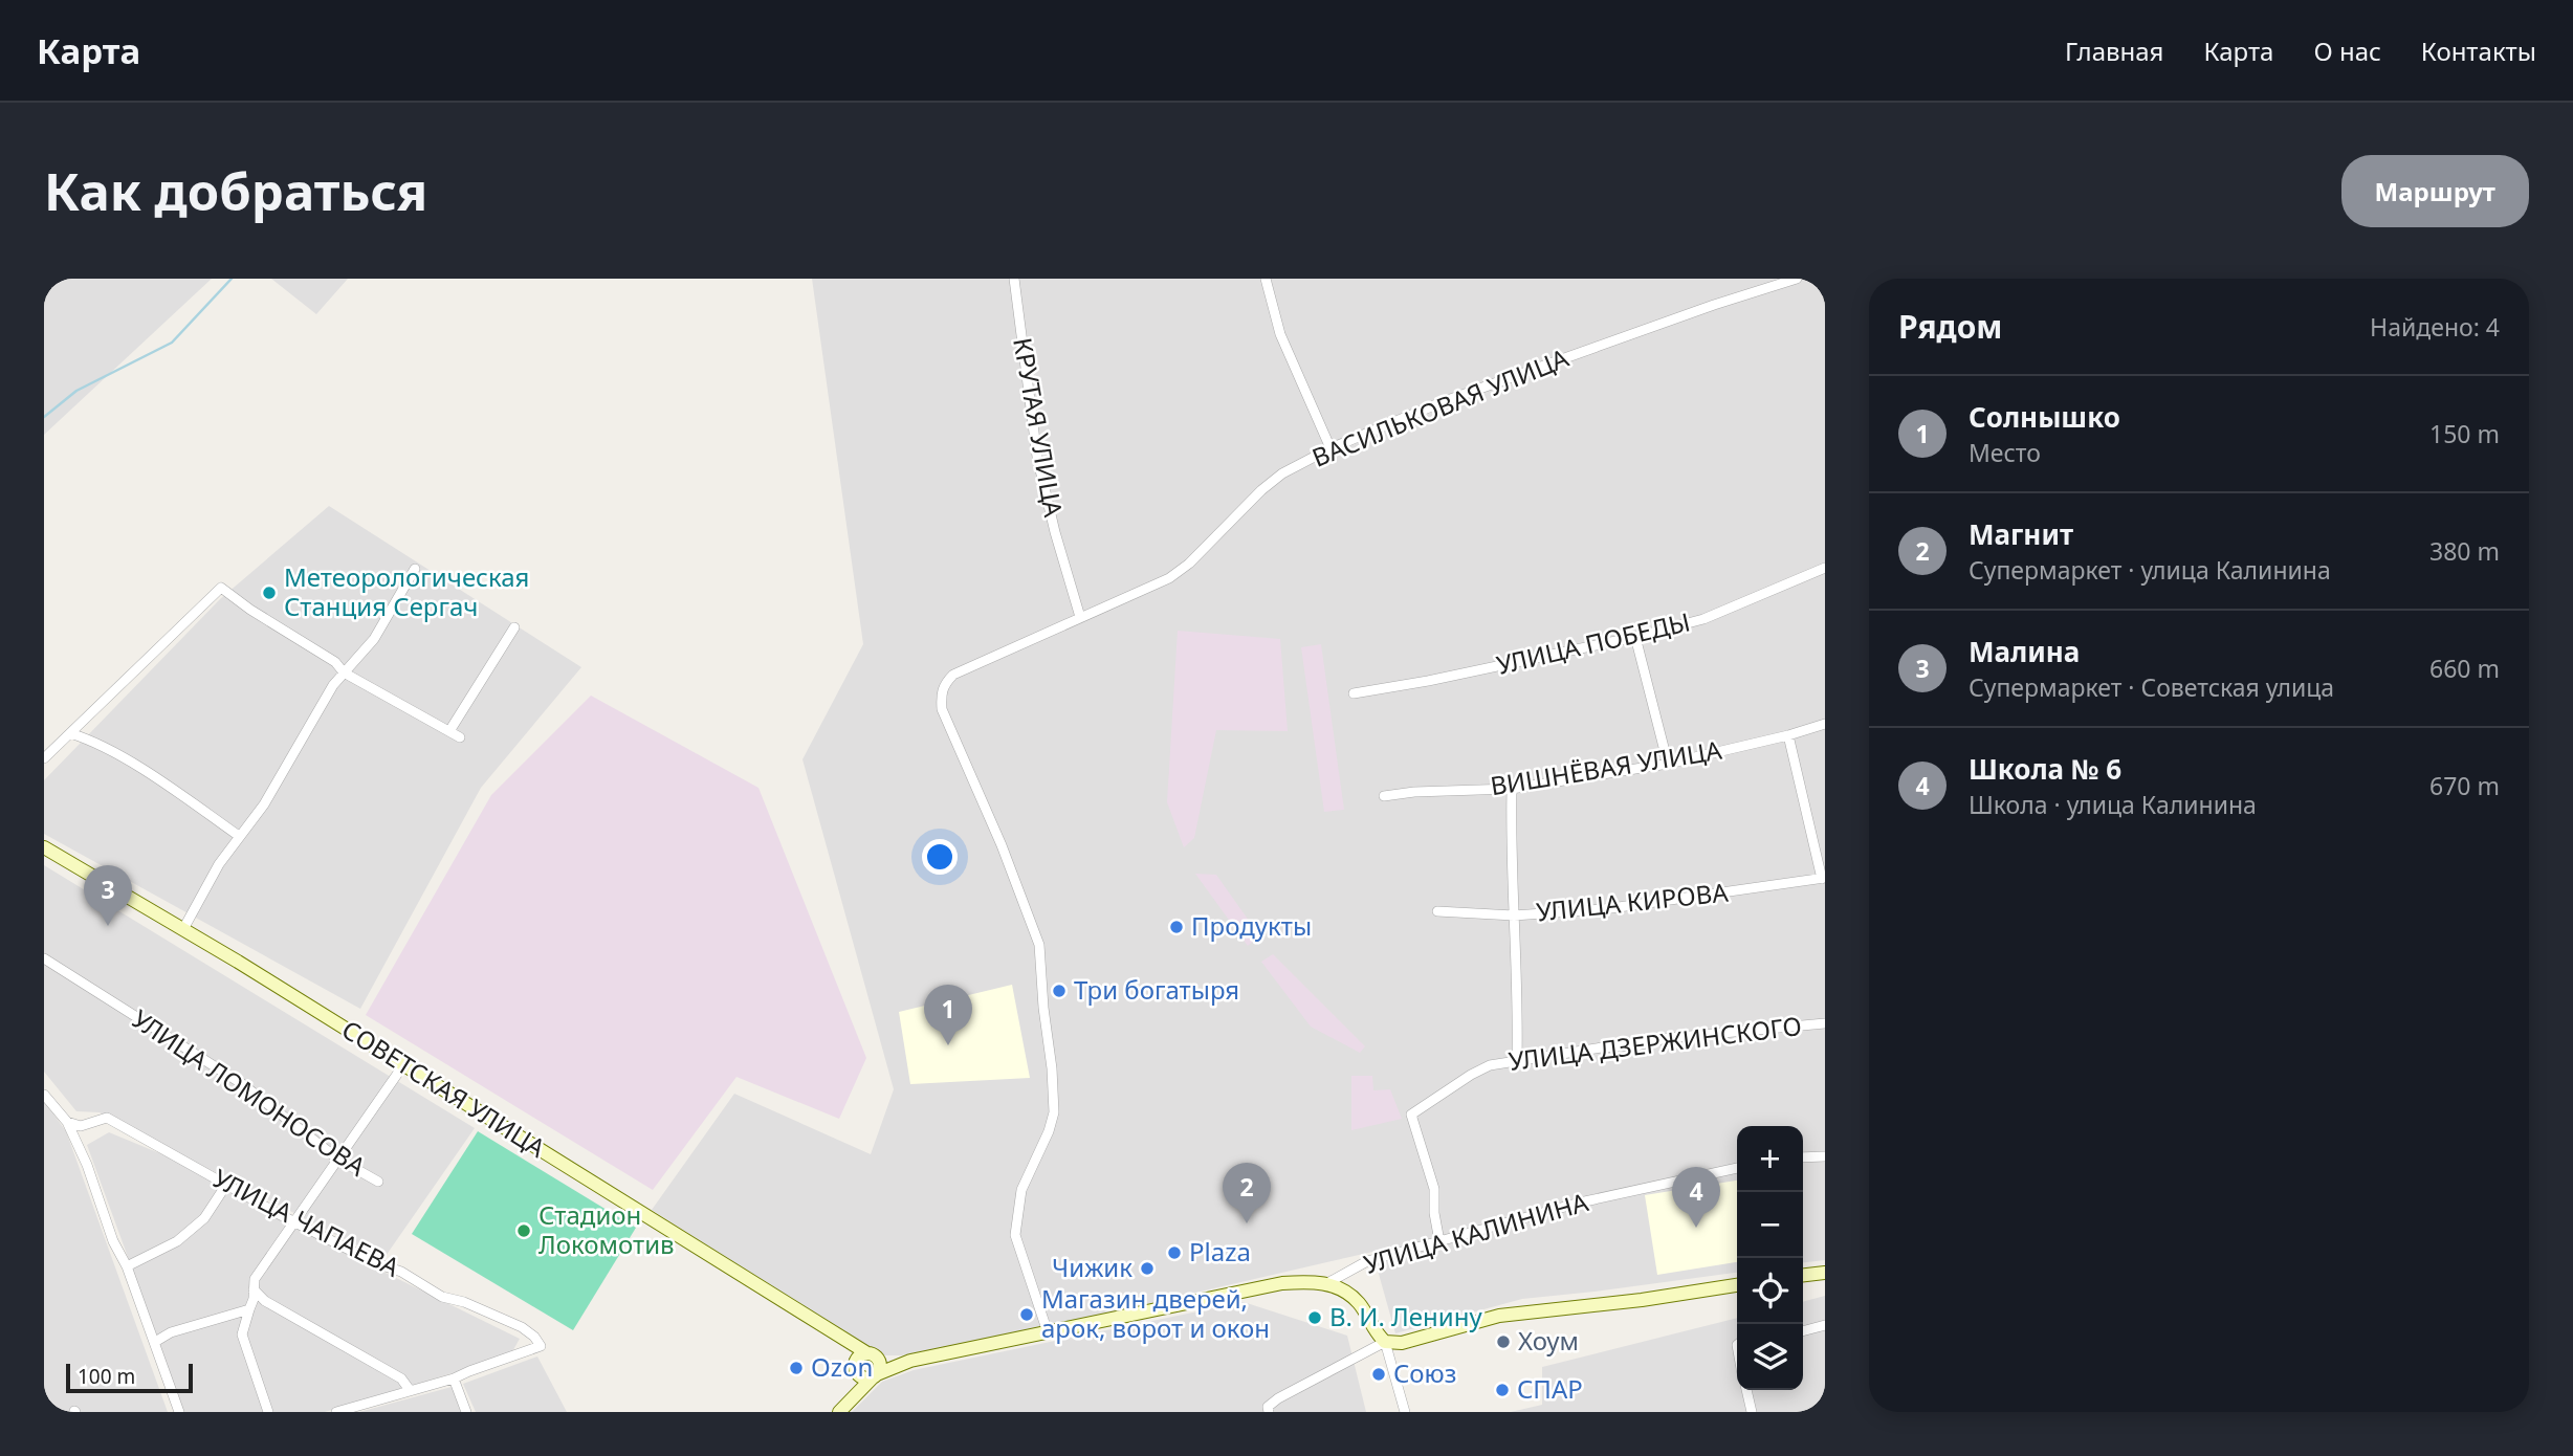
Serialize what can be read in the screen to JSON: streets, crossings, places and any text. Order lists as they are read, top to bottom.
{
  "streets": {
    "main road": ["СОВЕТСКАЯ УЛИЦА", "УЛИЦА КАЛИНИНА"],
    "street": [
      "ВАСИЛЬКОВАЯ УЛИЦА",
      "КРУТАЯ УЛИЦА",
      "УЛИЦА ПОБЕДЫ",
      "ВИШНЁВАЯ УЛИЦА",
      "УЛИЦА КИРОВА",
      "УЛИЦА ДЗЕРЖИНСКОГО",
      "УЛИЦА ЛОМОНОСОВА",
      "УЛИЦА ЧАПАЕВА"
    ]
  },
  "crossings": [
    ["ВАСИЛЬКОВАЯ УЛИЦА", "КРУТАЯ УЛИЦА"],
    ["ВАСИЛЬКОВАЯ УЛИЦА", "УЛИЦА КАЛИНИНА"],
    ["УЛИЦА ДЗЕРЖИНСКОГО", "УЛИЦА КАЛИНИНА"]
  ],
  "places": [
    "Метеорологическая Станция Сергач",
    "Продукты",
    "Три богатыря",
    "Стадион Локомотив",
    "Plaza",
    "Чижик",
    "Магазин дверей, арок, ворот и окон",
    "В. И. Ленину",
    "Хоум",
    "Ozon",
    "Союз",
    "СПАР"
  ],
  "scale_bar": "100 m",
  "page": {
    "header": "Карта",
    "nav": [
      "Главная",
      "Карта",
      "О нас",
      "Контакты"
    ],
    "buttons": "Маршрут",
    "title": "Как добраться",
    "heading": ["Рядом", "Найдено: 4"],
    "list": [
      {
        "mark": "1",
        "name": "Солнышко",
        "note": "Место",
        "value": "150 m"
      },
      {
        "mark": "2",
        "name": "Магнит",
        "note": "Супермаркет · улица Калинина",
        "value": "380 m"
      },
      {
        "mark": "3",
        "name": "Малина",
        "note": "Супермаркет · Советская улица",
        "value": "660 m"
      },
      {
        "mark": "4",
        "name": "Школа № 6",
        "note": "Школа · улица Калинина",
        "value": "670 m"
      }
    ],
    "pins": [
      "3",
      "1",
      "2",
      "4"
    ],
    "map_buttons": ["+", "−"],
    "scale": "100 m"
  }
}
